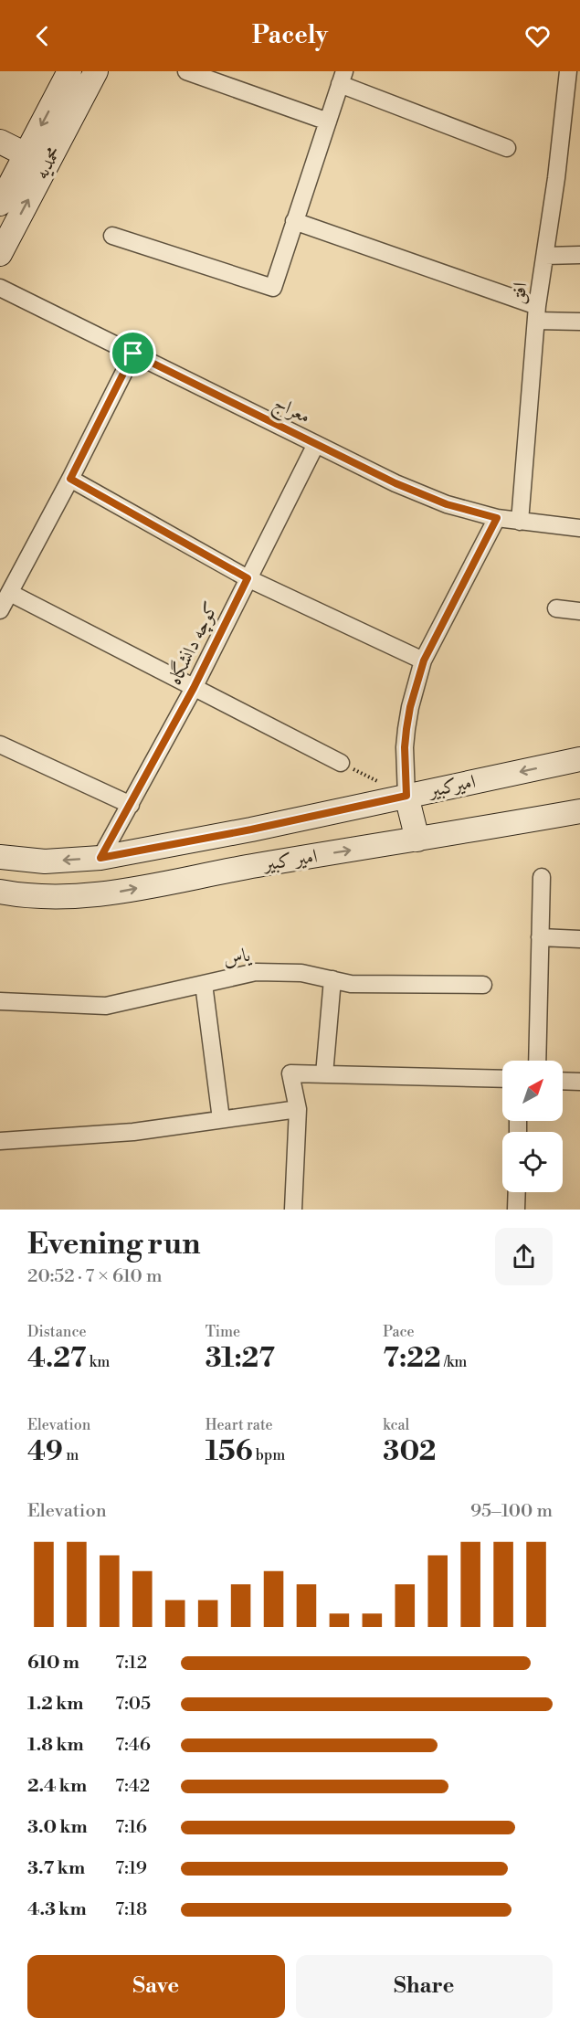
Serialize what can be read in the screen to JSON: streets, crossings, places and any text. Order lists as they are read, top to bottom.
{
  "streets": {
    "street": [
      "محمدیه",
      "افق",
      "معراج",
      "کوچه دانشگاه",
      "امیرکبیر",
      "امیر کبیر",
      "یاس"
    ]
  },
  "crossings": [
    ["افق", "معراج"],
    ["معراج", "کوچه دانشگاه"],
    ["کوچه دانشگاه", "امیرکبیر"]
  ],
  "one_way": ["امیرکبیر", "امیر کبیر"],
  "north": "top right",
  "page": {
    "header": "Pacely",
    "heading": ["Evening run", "20:52 · 7 × 610 m"],
    "stats": [
      ["Distance", "4.27 km"],
      ["Time", "31:27"],
      ["Pace", "7:22 /km"],
      ["Elevation", "49 m"],
      ["Heart rate", "156 bpm"],
      ["kcal", "302"]
    ],
    "chart": ["Elevation", "95–100 m"],
    "list": [
      {
        "name": "610 m",
        "note": "7:12"
      },
      {
        "name": "1.2 km",
        "note": "7:05"
      },
      {
        "name": "1.8 km",
        "note": "7:46"
      },
      {
        "name": "2.4 km",
        "note": "7:42"
      },
      {
        "name": "3.0 km",
        "note": "7:16"
      },
      {
        "name": "3.7 km",
        "note": "7:19"
      },
      {
        "name": "4.3 km",
        "note": "7:18"
      }
    ],
    "buttons": ["Save", "Share"]
  }
}
